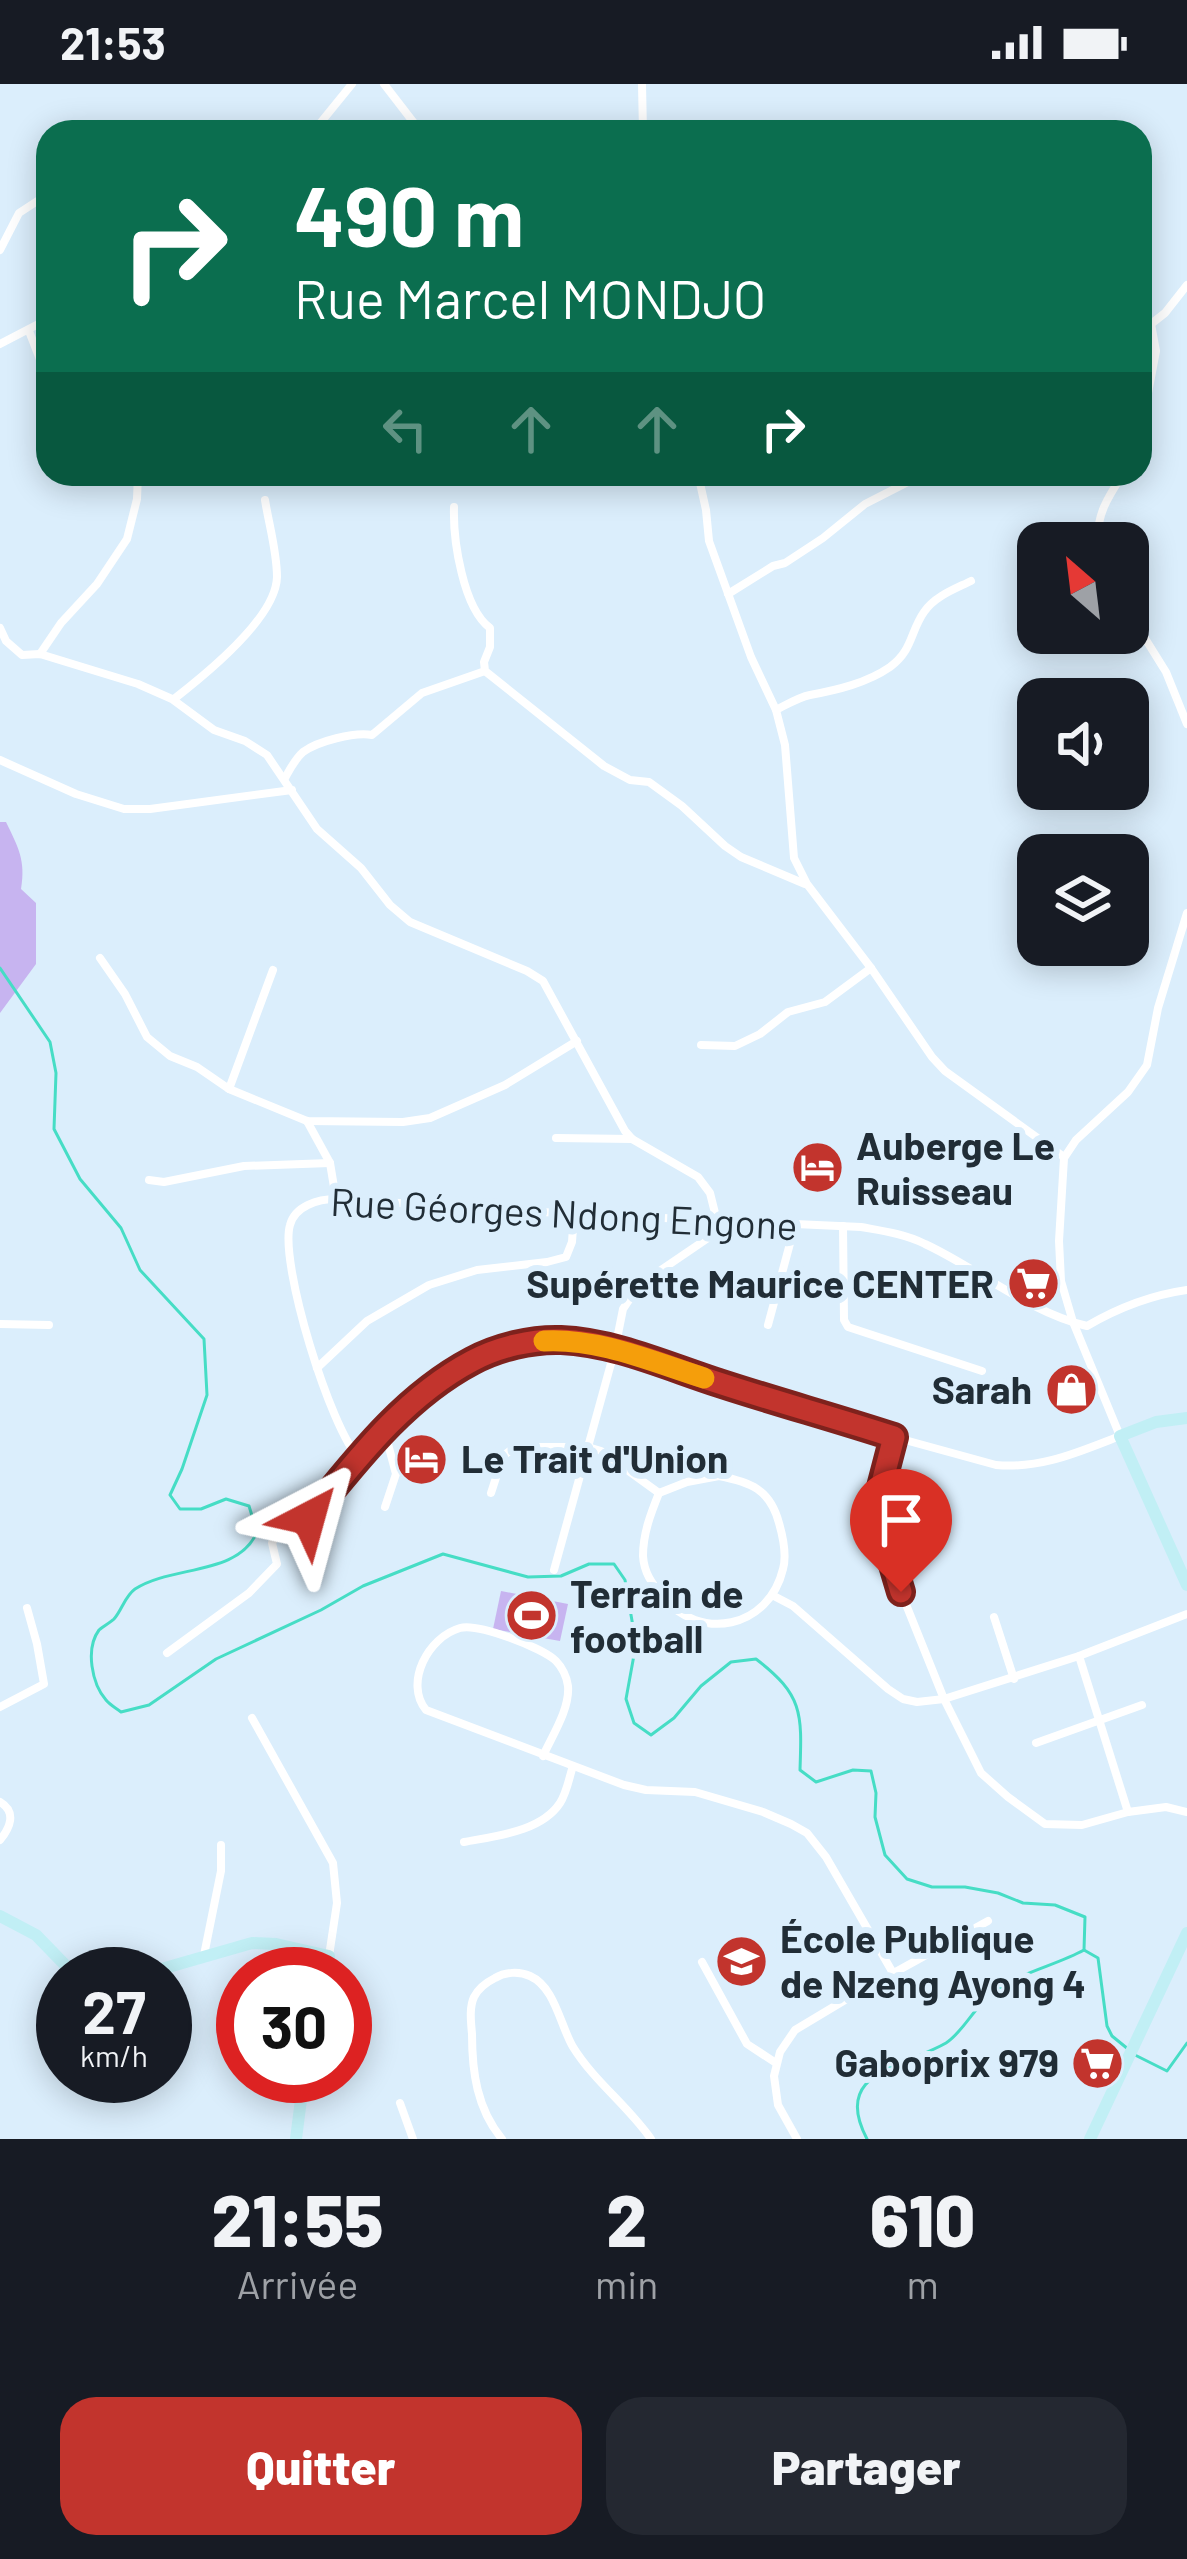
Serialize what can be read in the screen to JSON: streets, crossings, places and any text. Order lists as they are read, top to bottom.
{
  "streets": {
    "street": ["Rue Géorges Ndong Engone"]
  },
  "places": {
    "hotel": ["Auberge Le Ruisseau", "Le Trait d'Union"],
    "supermarket": ["Supérette Maurice CENTER", "Gaboprix 979"],
    "shop": ["Sarah"],
    "sports": ["Terrain de football"],
    "school or university": ["École Publique de Nzeng Ayong 4"]
  },
  "north": "top left",
  "page": {
    "status": "21:53",
    "turn": ["490 m", "Rue Marcel MONDJO"],
    "speed": "27 km/h",
    "limit": "30",
    "eta": [
      "21:55",
      "Arrivée",
      "2",
      "min",
      "610",
      "m"
    ],
    "buttons": ["Quitter", "Partager"]
  }
}
